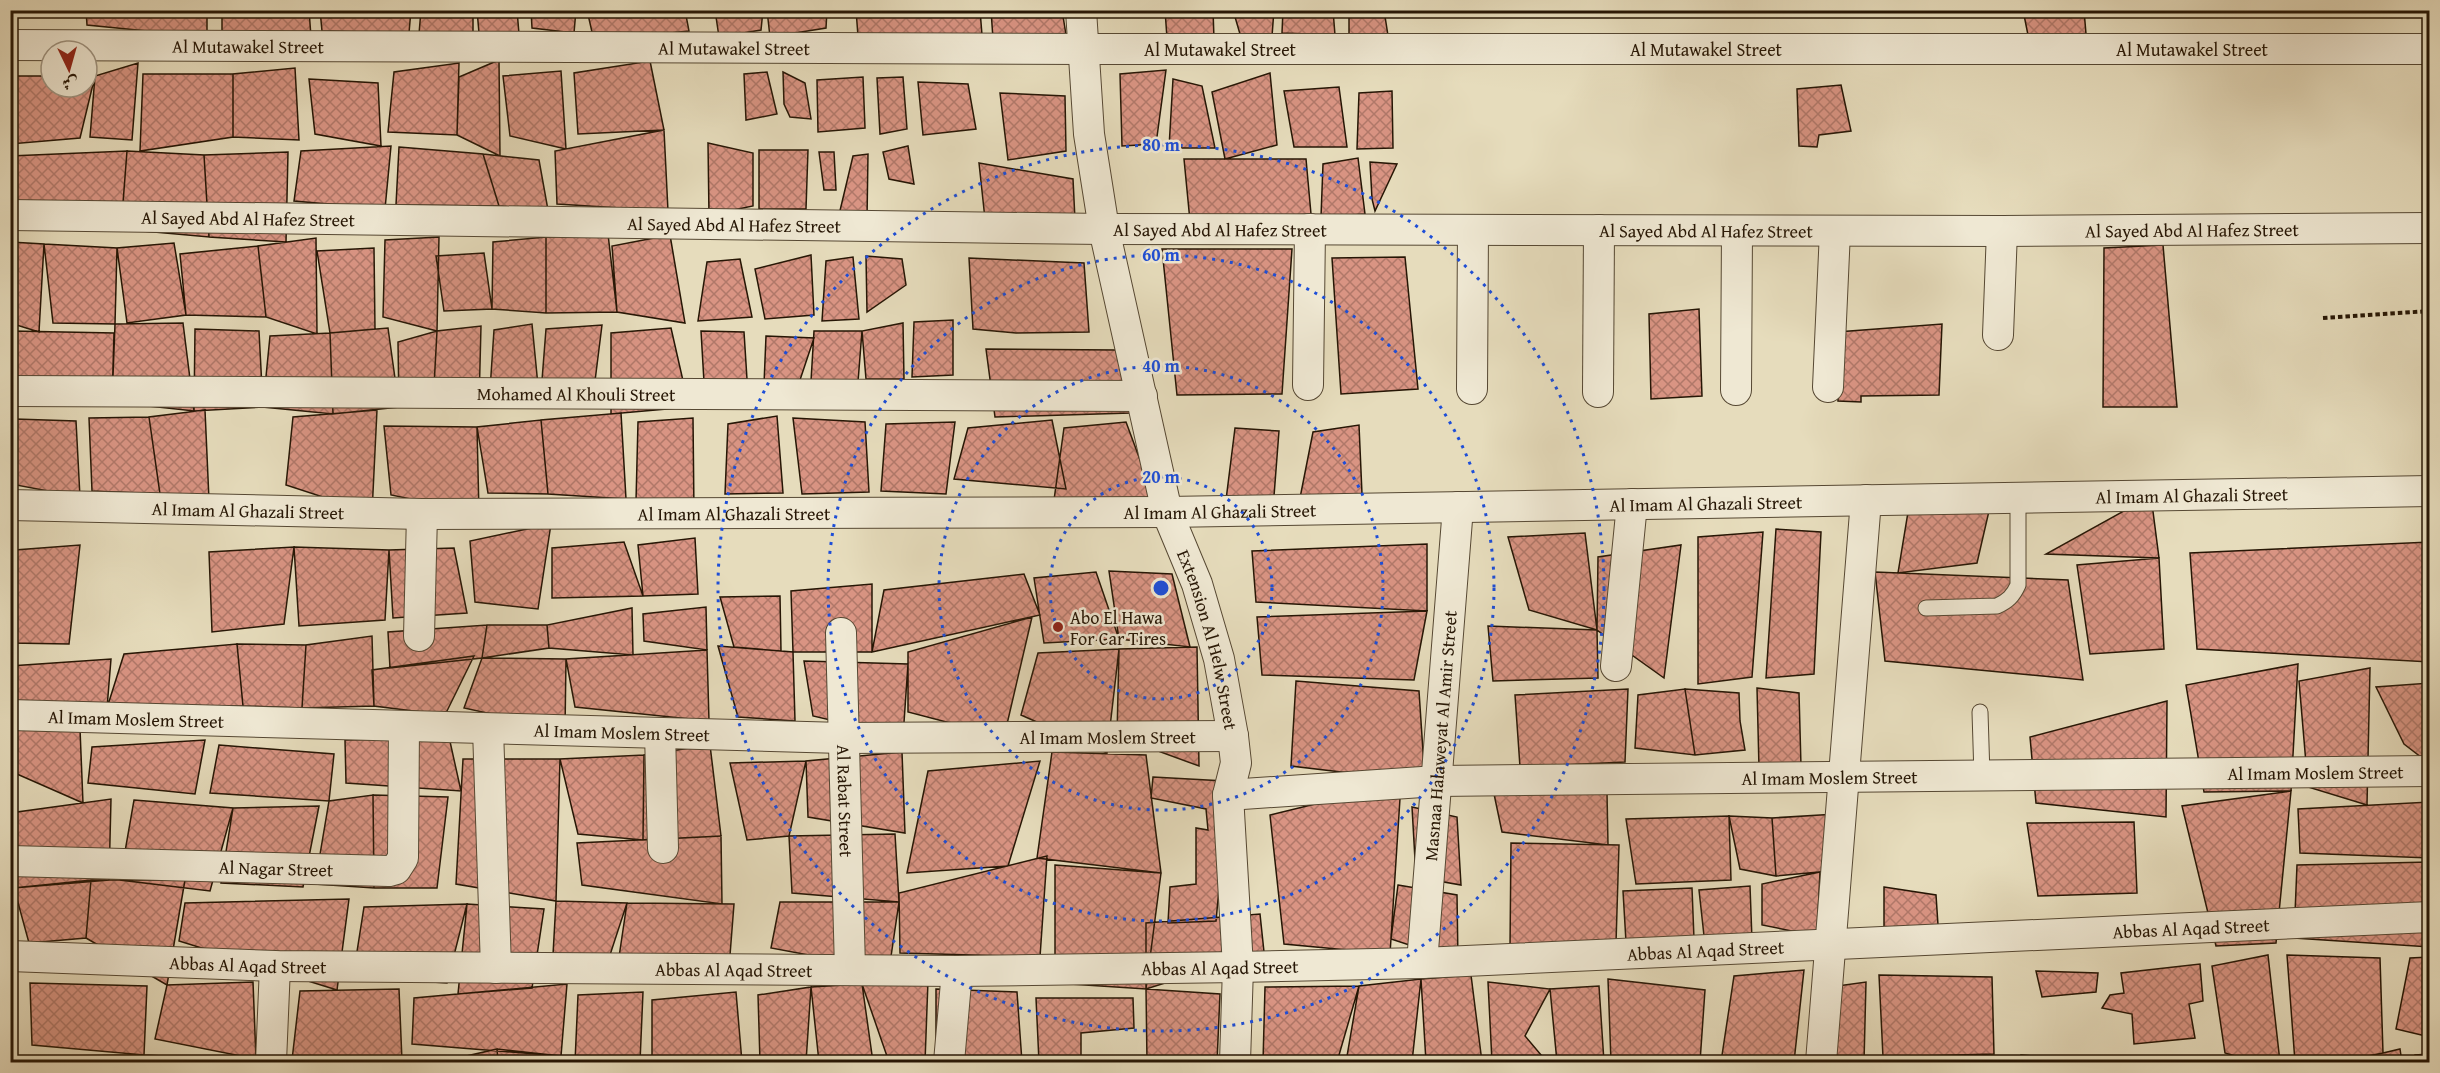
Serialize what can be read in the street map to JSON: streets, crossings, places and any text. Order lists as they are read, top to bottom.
{
  "streets": {
    "street": [
      "Al Mutawakel Street",
      "Al Sayed Abd Al Hafez Street",
      "Mohamed Al Khouli Street",
      "Al Imam Al Ghazali Street",
      "Extension Al Helw Street",
      "Al Imam Moslem Street",
      "Masnaa Halaweyat Al Amir Street",
      "Al Rabat Street",
      "Al Nagar Street",
      "Abbas Al Aqad Street"
    ]
  },
  "crossings": [
    ["Al Mutawakel Street", "Extension Al Helw Street"],
    ["Al Sayed Abd Al Hafez Street", "Extension Al Helw Street"],
    ["Mohamed Al Khouli Street", "Extension Al Helw Street"],
    ["Al Imam Al Ghazali Street", "Extension Al Helw Street"],
    ["Al Imam Al Ghazali Street", "Masnaa Halaweyat Al Amir Street"],
    ["Extension Al Helw Street", "Al Imam Moslem Street"],
    ["Extension Al Helw Street", "Abbas Al Aqad Street"],
    ["Al Imam Moslem Street", "Masnaa Halaweyat Al Amir Street"],
    ["Al Imam Moslem Street", "Al Rabat Street"],
    ["Al Imam Moslem Street", "Al Nagar Street"],
    ["Masnaa Halaweyat Al Amir Street", "Abbas Al Aqad Street"],
    ["Al Rabat Street", "Abbas Al Aqad Street"]
  ],
  "places": ["Abo El Hawa For Car Tires"],
  "north": "bottom",
  "rings": [
    "80 m",
    "60 m",
    "40 m",
    "20 m"
  ]
}
